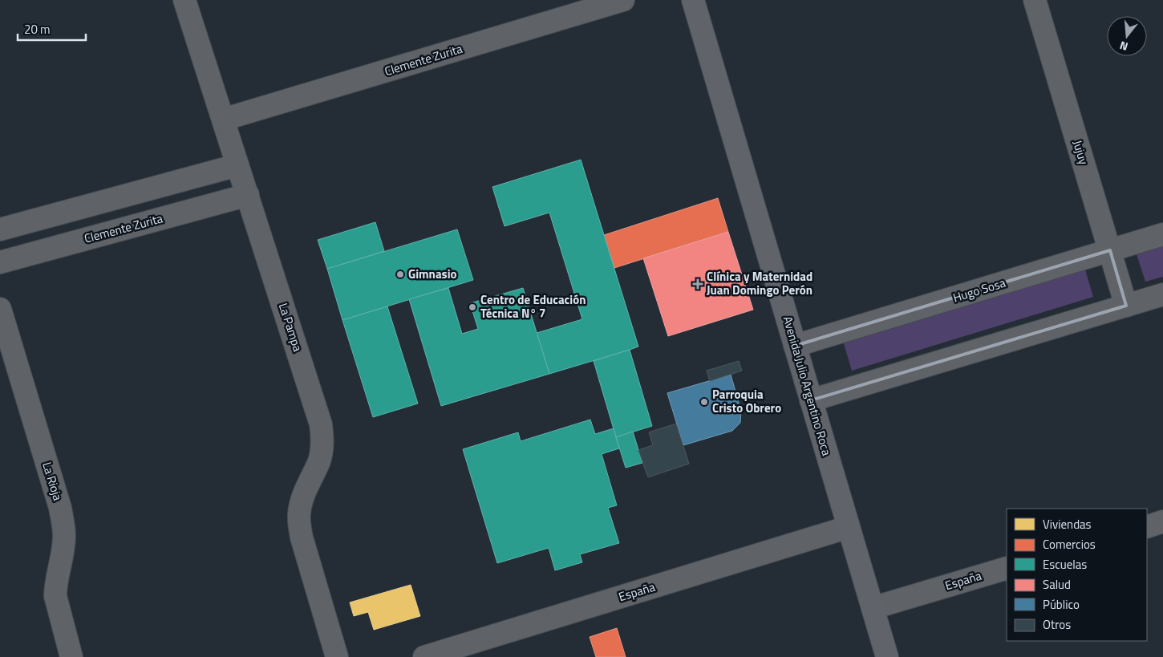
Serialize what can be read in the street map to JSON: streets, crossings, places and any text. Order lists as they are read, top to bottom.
{
  "streets": {
    "street": [
      "Clemente Zurita",
      "Jujuy",
      "Hugo Sosa",
      "La Pampa",
      "Avenida Julio Argentino Roca",
      "La Rioja",
      "España"
    ]
  },
  "crossings": [
    ["Clemente Zurita", "La Pampa"],
    ["Jujuy", "Hugo Sosa"],
    ["Hugo Sosa", "Avenida Julio Argentino Roca"],
    ["Avenida Julio Argentino Roca", "España"]
  ],
  "places": {
    "other": ["Gimnasio", "Centro de Educación Técnica N° 7", "Parroquia Cristo Obrero"],
    "health": ["Clínica y Maternidad Juan Domingo Perón"]
  },
  "legend": [
    "Viviendas",
    "Comercios",
    "Escuelas",
    "Salud",
    "Público",
    "Otros"
  ],
  "scale_bar": "20 m",
  "north": "bottom"
}
